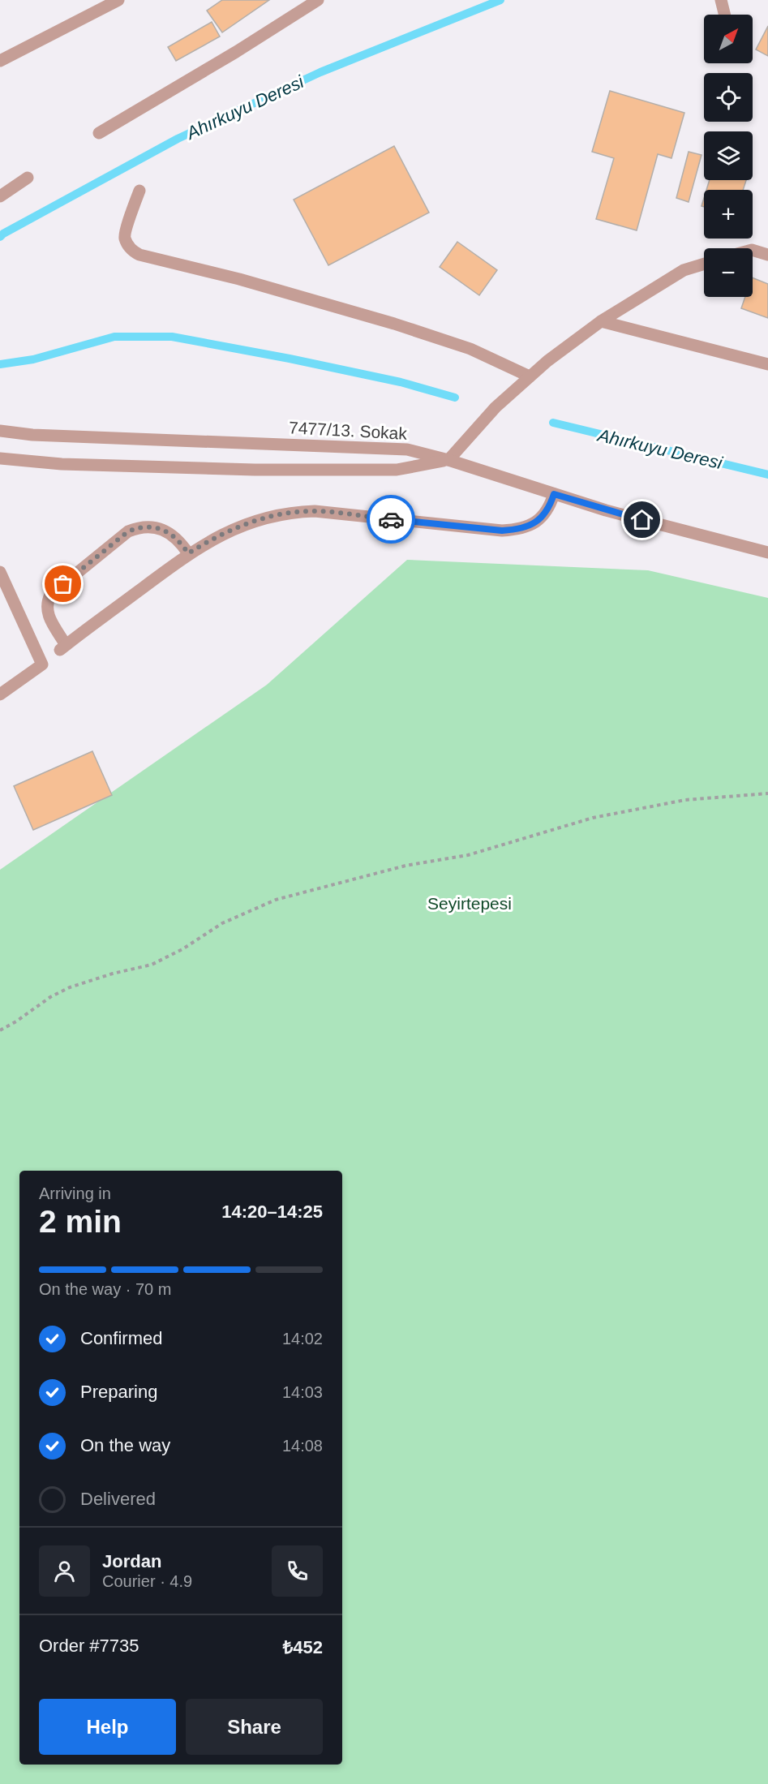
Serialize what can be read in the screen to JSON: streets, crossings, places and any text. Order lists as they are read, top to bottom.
{
  "streets": {
    "street": ["7477/13. Sokak"]
  },
  "water": ["Ahırkuyu Deresi"],
  "parks": ["Seyirtepesi"],
  "north": "top right",
  "page": {
    "map_buttons": ["+", "−"],
    "heading": ["2 min", "Arriving in", "14:20–14:25"],
    "panel": [
      "Jordan",
      "Courier · 4.9",
      "Order #7735",
      "₺452"
    ],
    "bar": "On the way · 70 m",
    "list": [
      ["Confirmed", "14:02"],
      ["Preparing", "14:03"],
      ["On the way", "14:08"],
      "Delivered"
    ],
    "buttons": ["Help", "Share"]
  }
}
